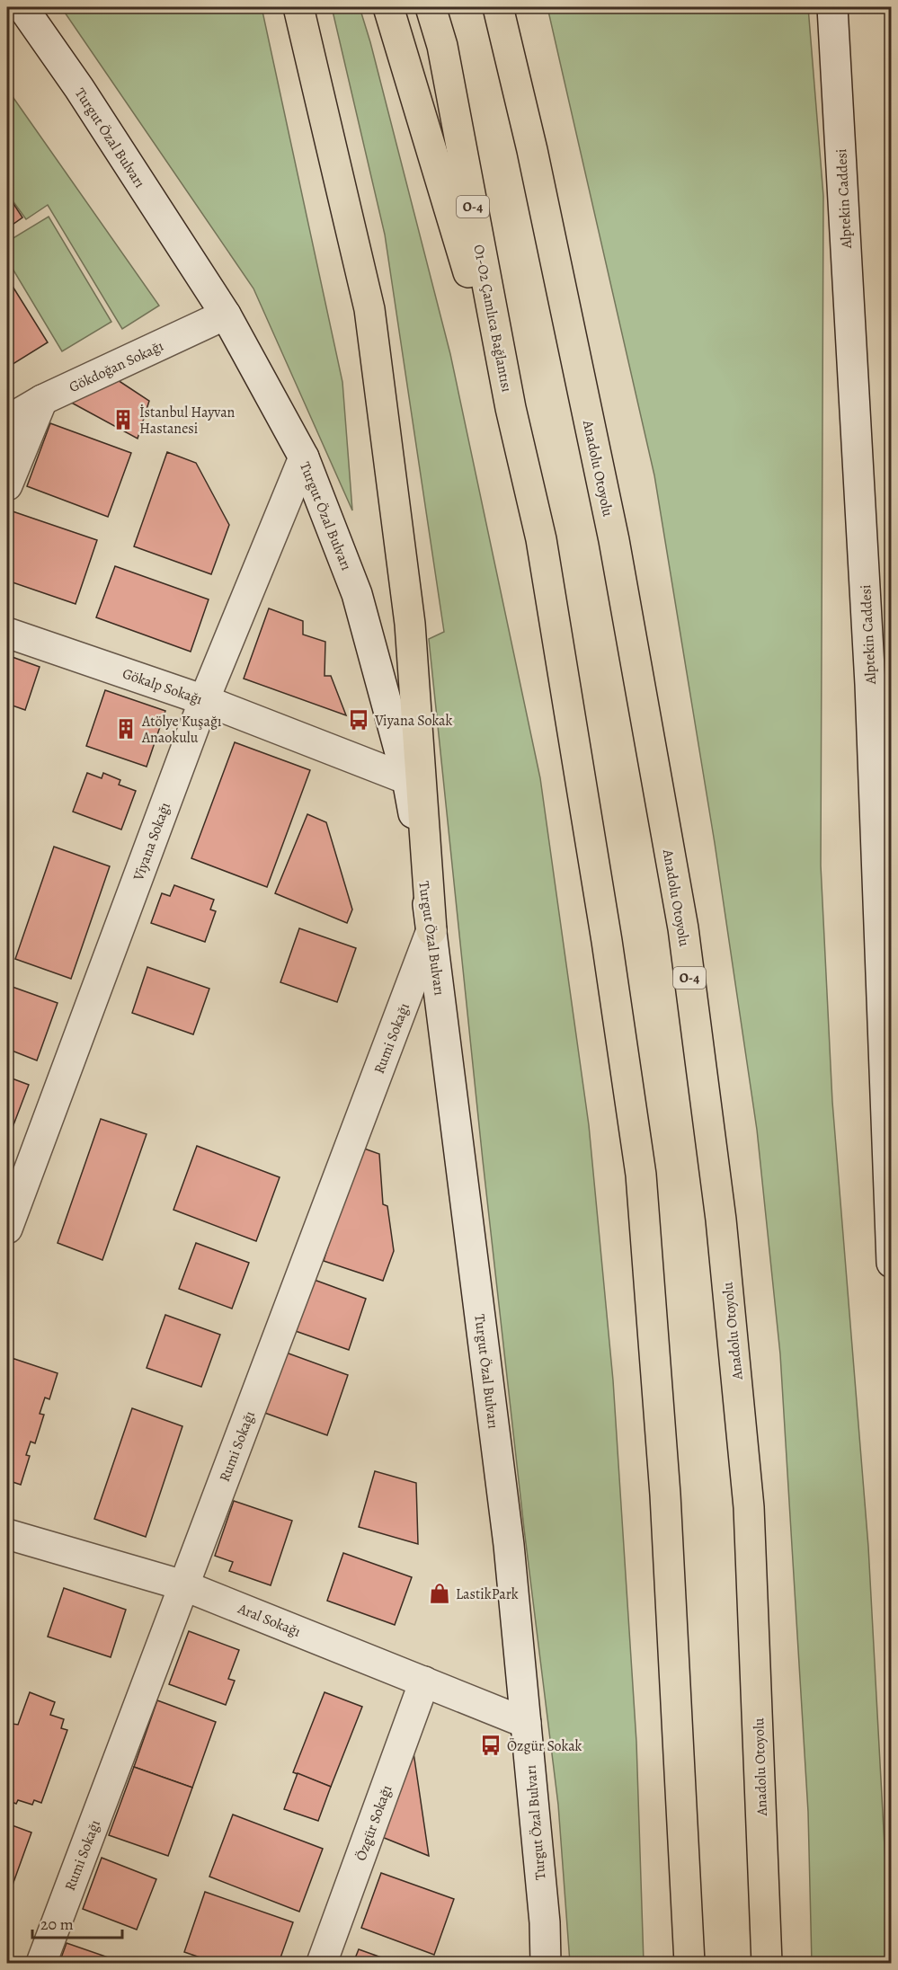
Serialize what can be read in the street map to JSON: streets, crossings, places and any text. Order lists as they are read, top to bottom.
{
  "streets": {
    "highway": ["O-4", "O1-O2 Çamlıca Bağlantısı", "Anadolu Otoyolu"],
    "street": [
      "Turgut Özal Bulvarı",
      "Alptekin Caddesi",
      "Gökdoğan Sokağı",
      "Gökalp Sokağı",
      "Viyana Sokağı",
      "Rumi Sokağı",
      "Aral Sokağı",
      "Özgür Sokağı"
    ]
  },
  "crossings": [
    ["Turgut Özal Bulvarı", "Gökdoğan Sokağı"],
    ["Turgut Özal Bulvarı", "Gökalp Sokağı"],
    ["Turgut Özal Bulvarı", "Viyana Sokağı"],
    ["Turgut Özal Bulvarı", "Rumi Sokağı"],
    ["Turgut Özal Bulvarı", "Aral Sokağı"],
    ["O-4", "O1-O2 Çamlıca Bağlantısı"],
    ["Gökalp Sokağı", "Viyana Sokağı"],
    ["Rumi Sokağı", "Aral Sokağı"],
    ["Aral Sokağı", "Özgür Sokağı"]
  ],
  "places": {
    "building": ["İstanbul Hayvan Hastanesi", "Atölye Kuşağı Anaokulu"],
    "bus stop": ["Viyana Sokak", "Özgür Sokak"],
    "shop": ["LastikPark"]
  },
  "scale_bar": "20 m"
}
